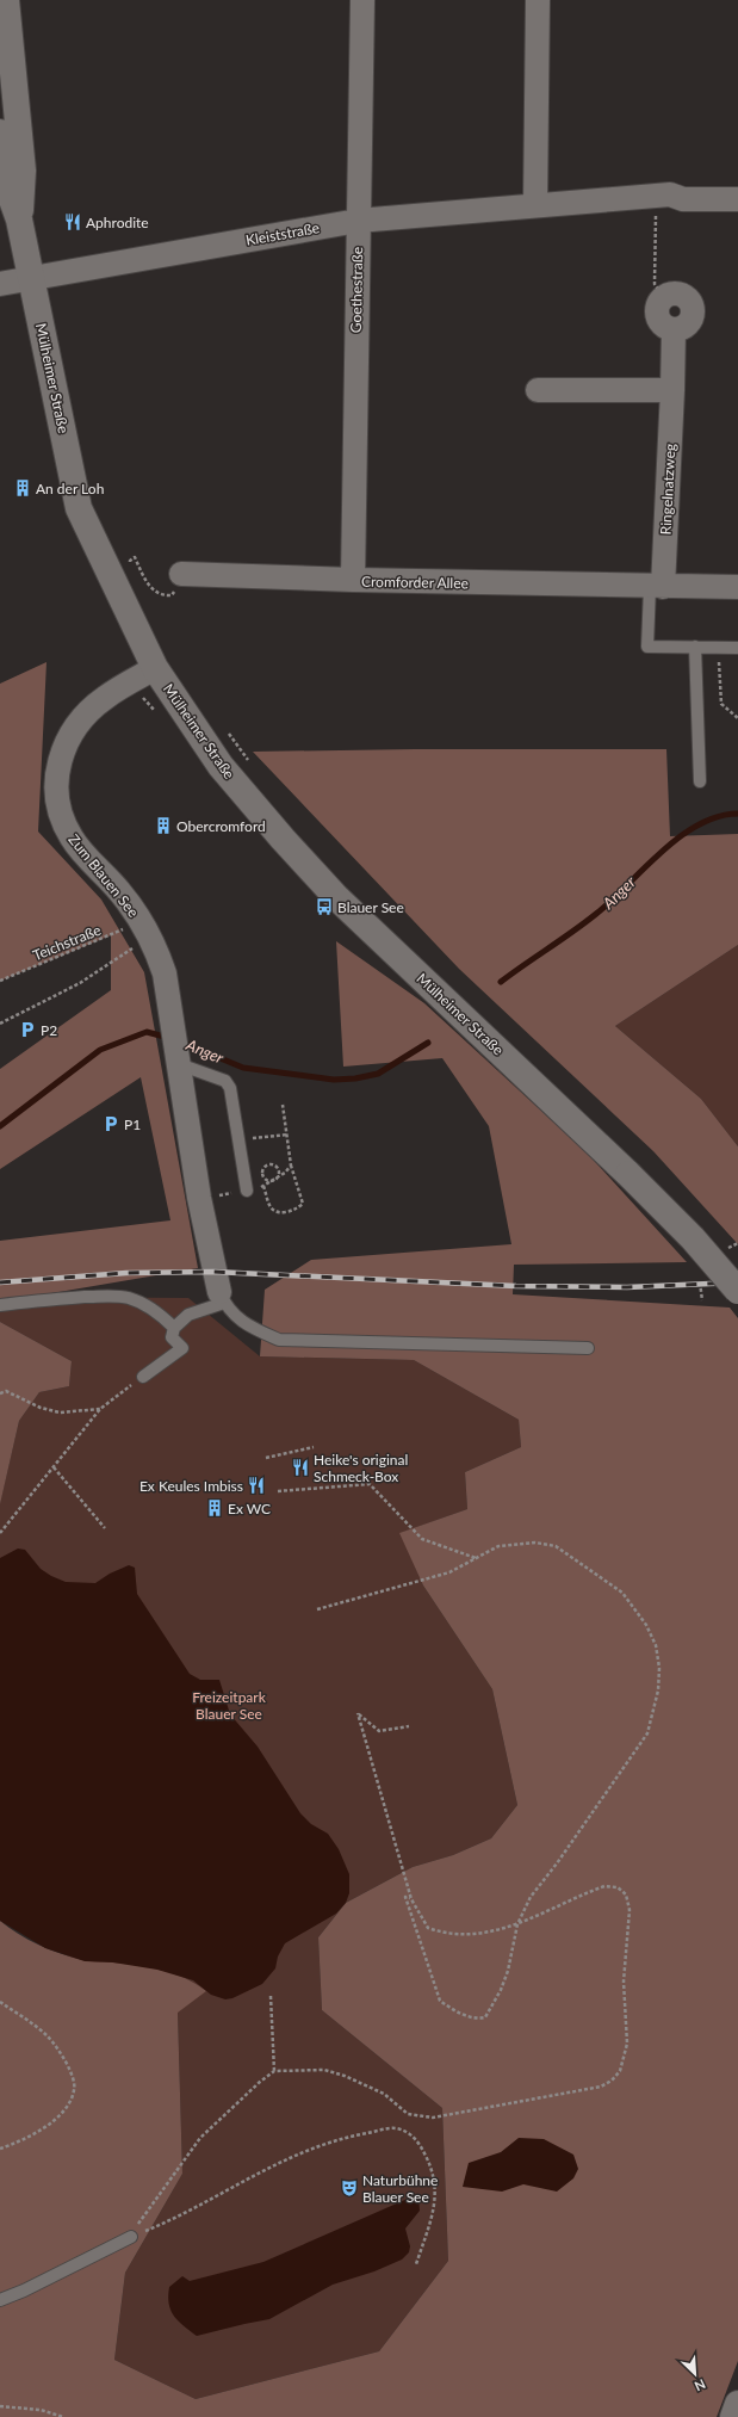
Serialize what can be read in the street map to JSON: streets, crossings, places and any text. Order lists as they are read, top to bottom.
{
  "streets": {
    "main road": ["Mülheimer Straße"],
    "street": [
      "Kleiststraße",
      "Goethestraße",
      "Ringelnatzweg",
      "Cromforder Allee",
      "Zum Blauen See"
    ],
    "path": ["Teichstraße"]
  },
  "crossings": [
    ["Kleiststraße", "Goethestraße"],
    ["Kleiststraße", "Mülheimer Straße"],
    ["Goethestraße", "Cromforder Allee"],
    ["Mülheimer Straße", "Zum Blauen See"],
    ["Ringelnatzweg", "Cromforder Allee"],
    ["Zum Blauen See", "Teichstraße"]
  ],
  "water": ["Anger"],
  "parks": ["Freizeitpark Blauer See"],
  "places": {
    "restaurant": ["Aphrodite", "Heike's original Schmeck-Box", "Ex Keules Imbiss"],
    "building": ["An der Loh", "Obercromford", "Ex WC"],
    "bus stop": ["Blauer See"],
    "parking": ["P2", "P1"],
    "theatre": ["Naturbühne Blauer See"]
  },
  "north": "bottom right"
}
